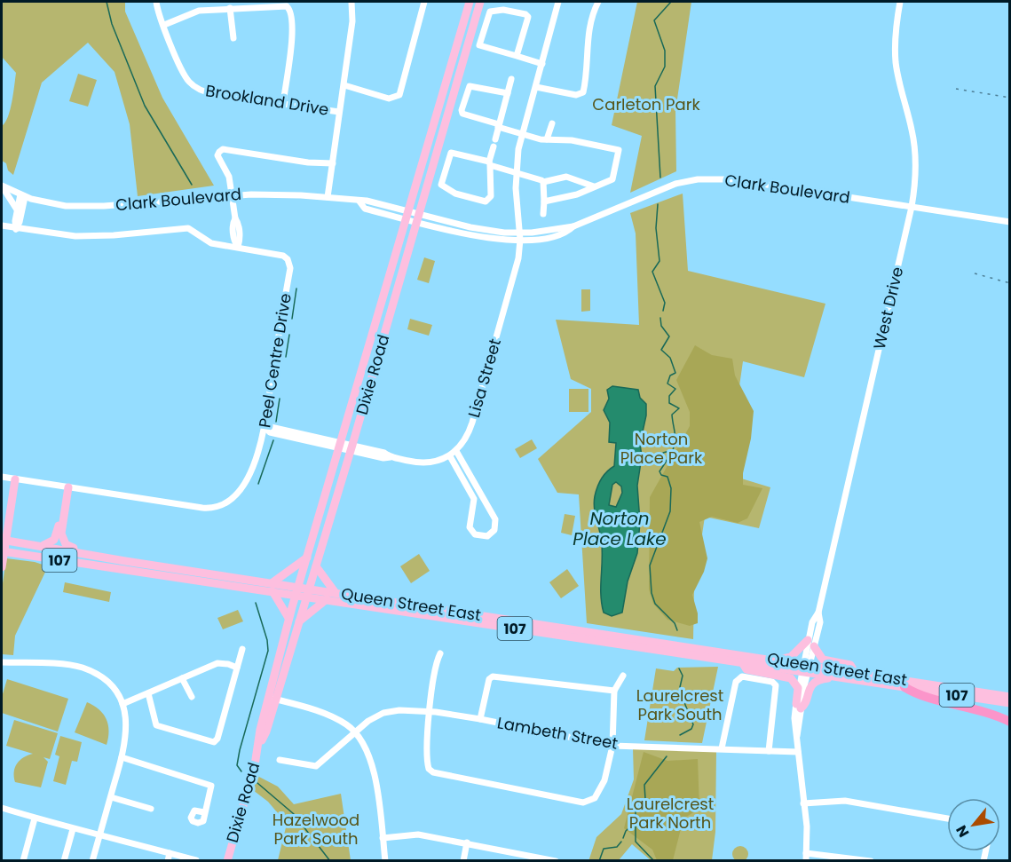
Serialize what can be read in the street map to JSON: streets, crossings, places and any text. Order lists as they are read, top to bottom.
{
  "streets": {
    "main road": ["Dixie Road", "107", "Queen Street East"],
    "street": [
      "Brookland Drive",
      "Clark Boulevard",
      "West Drive",
      "Peel Centre Drive",
      "Lisa Street",
      "Lambeth Street"
    ]
  },
  "crossings": [
    ["Clark Boulevard", "West Drive"],
    ["Clark Boulevard", "Dixie Road"],
    ["Clark Boulevard", "Lisa Street"],
    ["West Drive", "Queen Street East"],
    ["West Drive", "Lambeth Street"],
    ["Peel Centre Drive", "Lisa Street"],
    ["Dixie Road", "Lisa Street"],
    ["Dixie Road", "Queen Street East"]
  ],
  "water": ["Norton Place Lake"],
  "parks": [
    "Carleton Park",
    "Norton Place Park",
    "Laurelcrest Park South",
    "Laurelcrest Park North",
    "Hazelwood Park South"
  ],
  "north": "bottom left"
}
